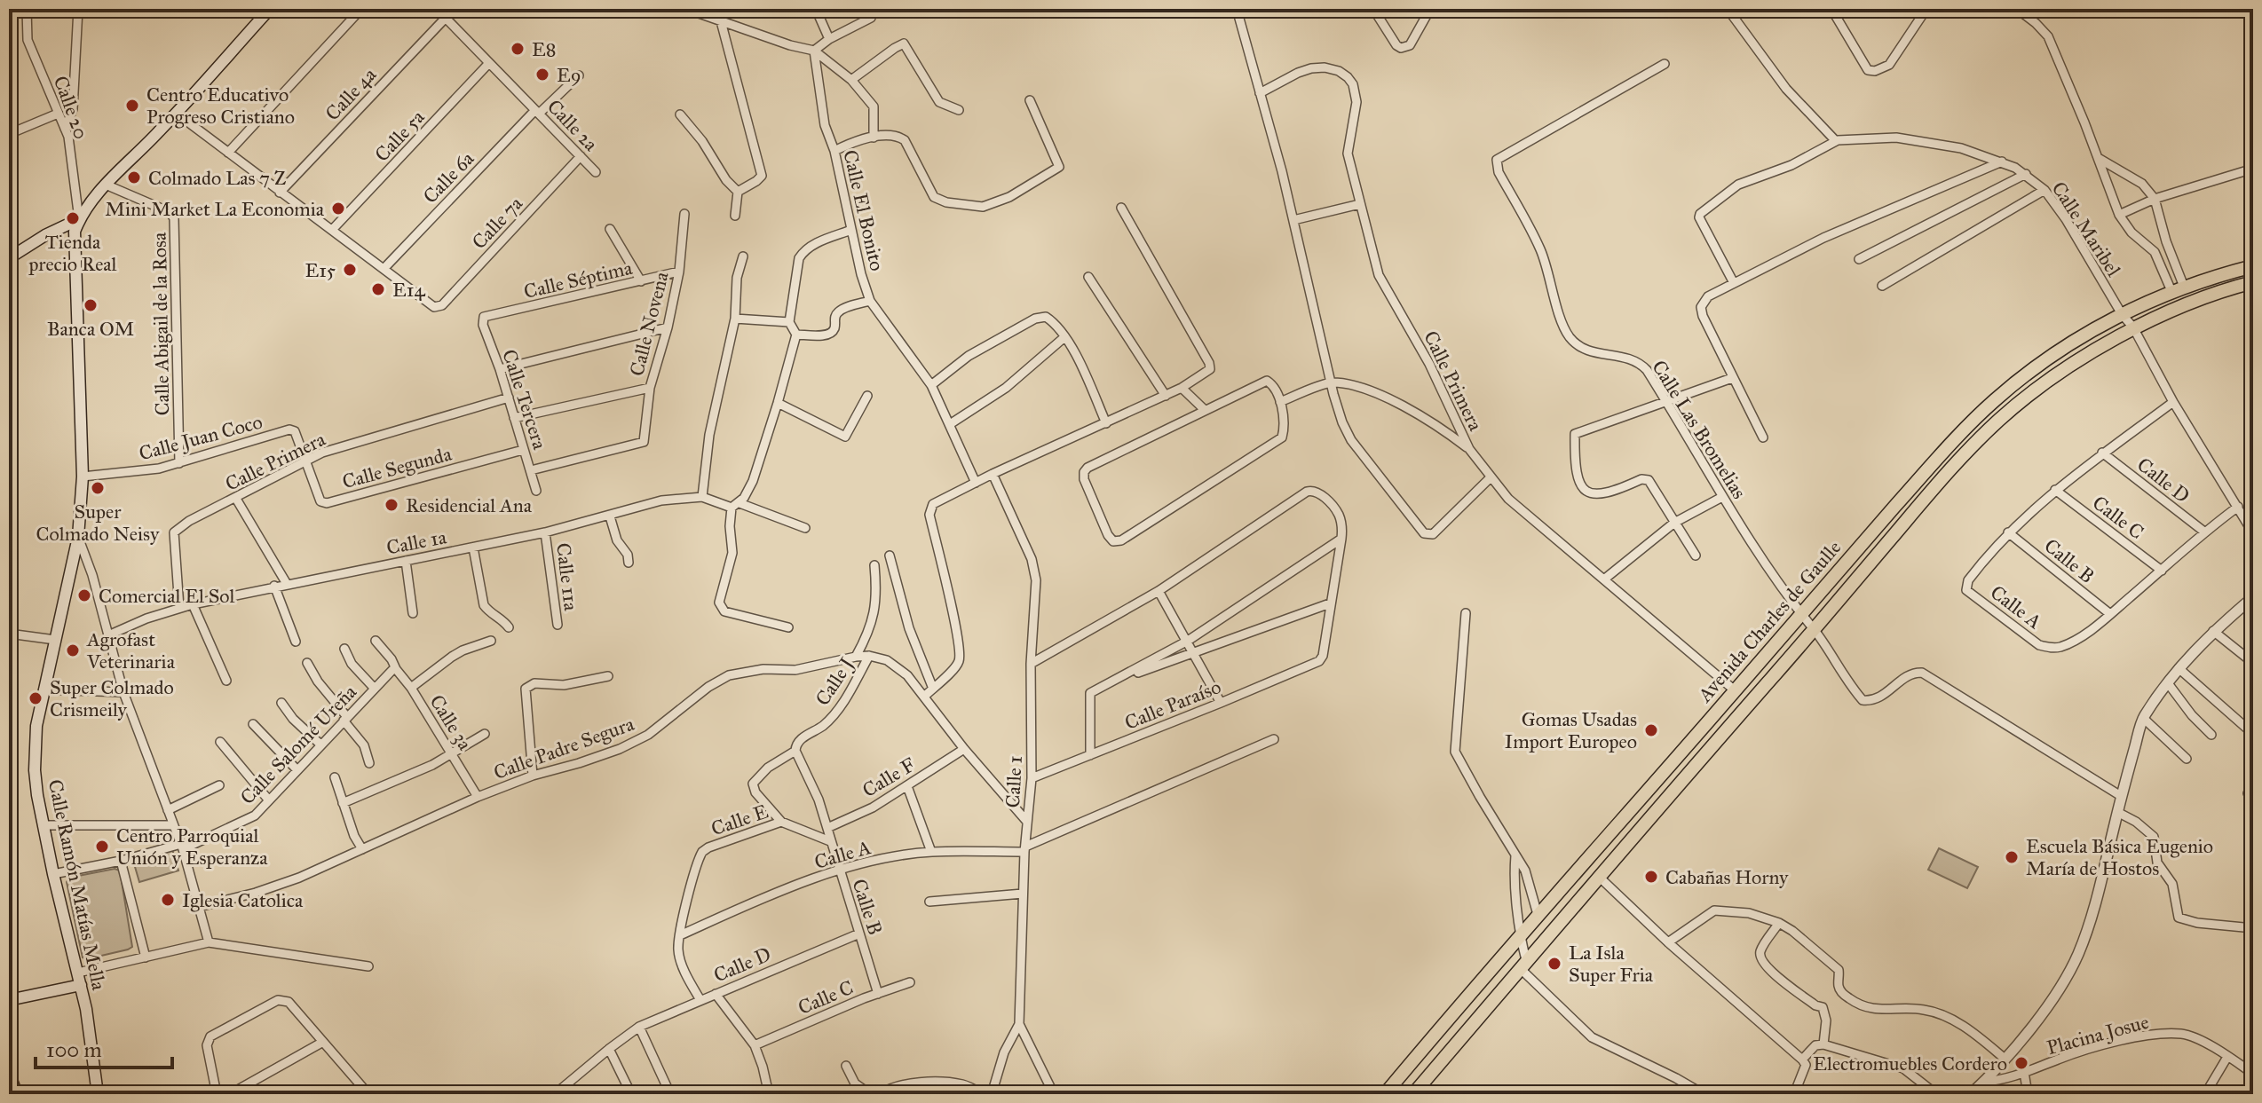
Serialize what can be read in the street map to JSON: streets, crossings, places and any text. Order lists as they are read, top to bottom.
{
  "streets": {
    "main road": ["Avenida Charles de Gaulle", "Calle Ramón Matías Mella"],
    "street": [
      "Calle 4a",
      "Calle 20",
      "Calle 2a",
      "Calle 5a",
      "Calle 6a",
      "Calle El Bonito",
      "Calle 7a",
      "Calle Maribel",
      "Calle Séptima",
      "Calle Abigail de la Rosa",
      "Calle Novena",
      "Calle Primera",
      "Calle Tercera",
      "Calle Las Bromelias",
      "Calle Juan Coco",
      "Calle Segunda",
      "Calle D",
      "Calle C",
      "Calle 1a",
      "Calle B",
      "Calle 11a",
      "Calle A",
      "Calle J",
      "Calle Paraíso",
      "Calle 3a",
      "Calle Salomé Ureña",
      "Calle Padre Segura",
      "Calle F",
      "Calle 1",
      "Calle E",
      "Placina Josue"
    ]
  },
  "crossings": [
    ["Calle 4a", "Calle 2a"],
    ["Calle 20", "Calle Ramón Matías Mella"],
    ["Calle 2a", "Calle 5a"],
    ["Calle 2a", "Calle 6a"],
    ["Calle 2a", "Calle 7a"],
    ["Calle 6a", "Calle 7a"],
    ["Calle Maribel", "Calle A"],
    ["Calle Maribel", "Avenida Charles de Gaulle"],
    ["Calle Séptima", "Calle Novena"],
    ["Calle Séptima", "Calle Tercera"],
    ["Calle Abigail de la Rosa", "Calle Juan Coco"],
    ["Calle Novena", "Calle Tercera"],
    ["Calle Primera", "Calle Tercera"],
    ["Calle Primera", "Calle Juan Coco"],
    ["Calle Primera", "Calle Segunda"],
    ["Calle Primera", "Calle 1a"],
    ["Calle Primera", "Avenida Charles de Gaulle"],
    ["Calle Tercera", "Calle Segunda"],
    ["Calle Las Bromelias", "Avenida Charles de Gaulle"],
    ["Calle Juan Coco", "Calle Segunda"],
    ["Calle Juan Coco", "Calle Ramón Matías Mella"],
    ["Calle D", "Calle B"],
    ["Calle D", "Calle A"],
    ["Calle C", "Calle B"],
    ["Calle C", "Calle A"],
    ["Calle 1a", "Calle 11a"],
    ["Calle B", "Calle A"],
    ["Calle B", "Calle J"],
    ["Calle B", "Calle F"],
    ["Calle B", "Calle E"],
    ["Calle A", "Calle 1"],
    ["Calle A", "Calle E"],
    ["Calle J", "Calle Padre Segura"],
    ["Calle J", "Calle E"],
    ["Calle Paraíso", "Calle 1"],
    ["Calle 3a", "Calle Salomé Ureña"],
    ["Calle 3a", "Calle Padre Segura"],
    ["Calle Salomé Ureña", "Calle Ramón Matías Mella"],
    ["Calle Padre Segura", "Calle F"],
    ["Calle Padre Segura", "Calle 1"]
  ],
  "places": [
    "E8",
    "E9",
    "Centro Educativo Progreso Cristiano",
    "Colmado Las 7 Z",
    "Mini Market La Economia",
    "Tienda precio Real",
    "E15",
    "E14",
    "Banca OM",
    "Super Colmado Neisy",
    "Residencial Ana",
    "Comercial El Sol",
    "Agrofast Veterinaria",
    "Super Colmado Crismeily",
    "Gomas Usadas Import Europeo",
    "Centro Parroquial Unión y Esperanza",
    "Escuela Básica Eugenio María de Hostos",
    "Cabañas Horny",
    "Iglesia Catolica",
    "La Isla Super Fria",
    "Electromuebles Cordero"
  ],
  "scale_bar": "100 m"
}
